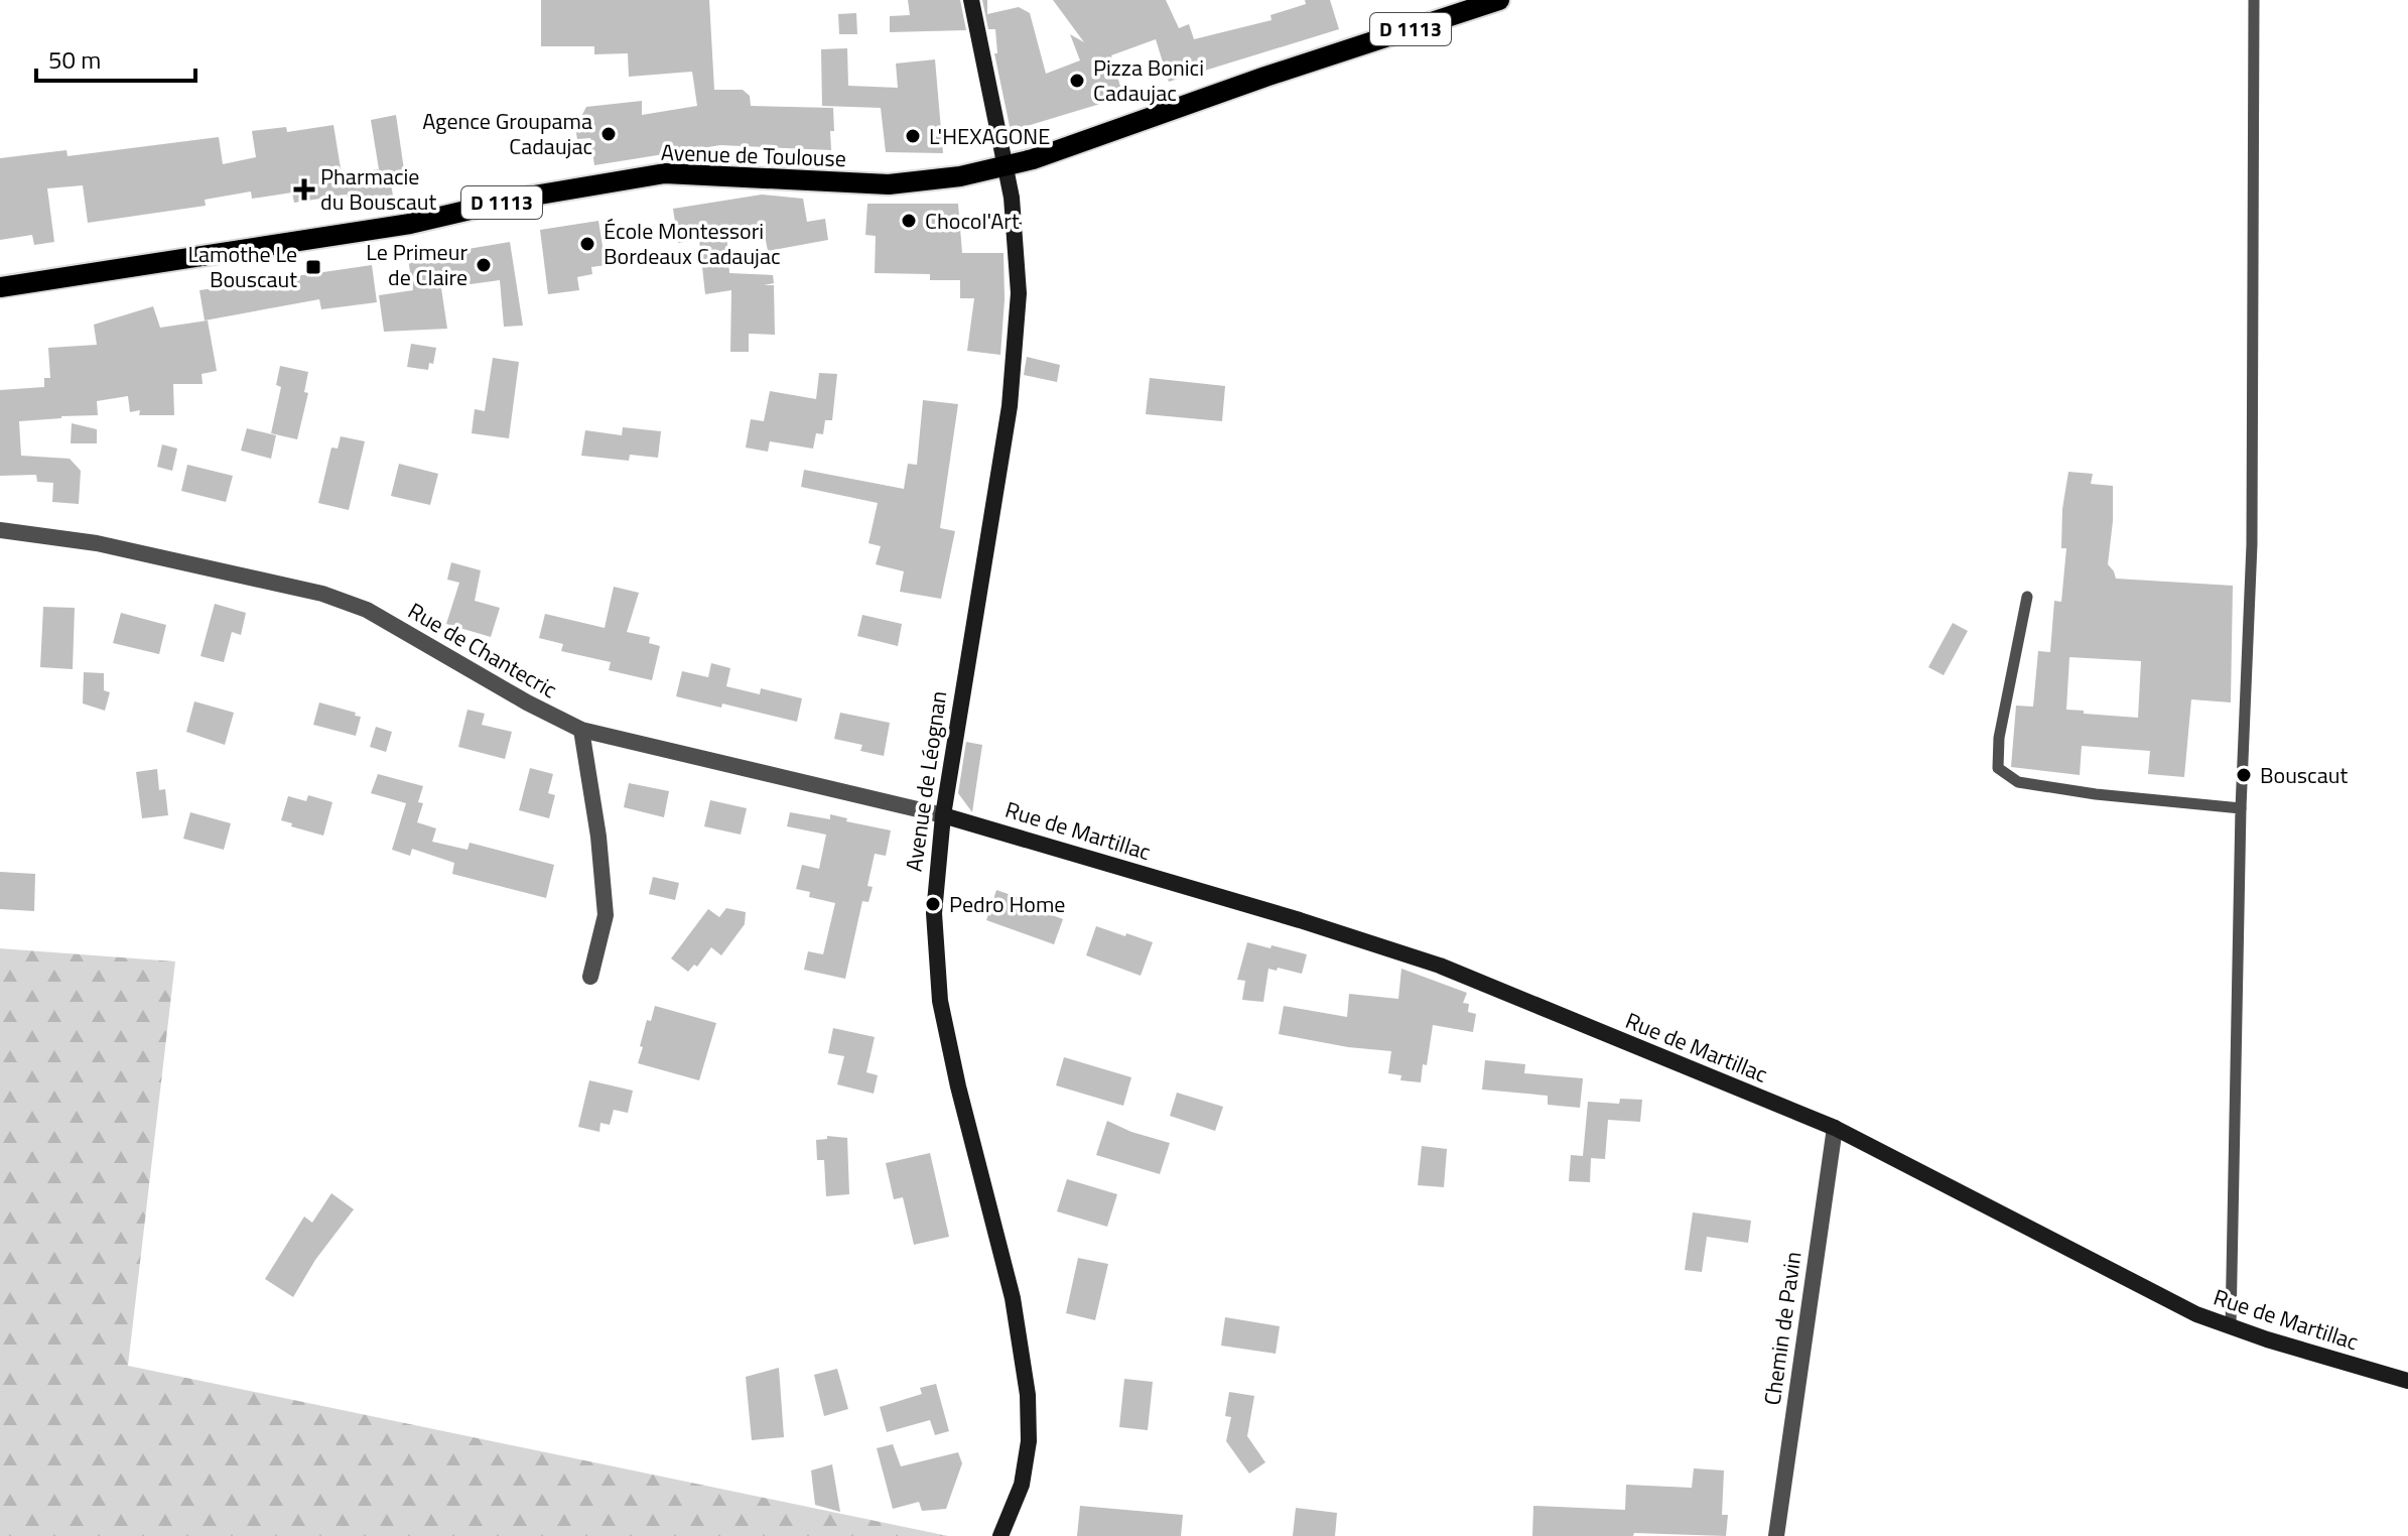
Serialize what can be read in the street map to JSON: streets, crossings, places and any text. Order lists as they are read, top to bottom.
{
  "streets": {
    "main road": ["D 1113", "Avenue de Toulouse"],
    "street": [
      "Rue de Chantecric",
      "Avenue de Léognan",
      "Rue de Martillac",
      "Chemin de Pavin"
    ]
  },
  "crossings": [
    ["Avenue de Toulouse", "Avenue de Léognan"],
    ["Rue de Chantecric", "Avenue de Léognan"],
    ["Rue de Chantecric", "Rue de Martillac"],
    ["Avenue de Léognan", "Rue de Martillac"],
    ["Rue de Martillac", "Chemin de Pavin"]
  ],
  "places": {
    "other": [
      "Pizza Bonici Cadaujac",
      "Agence Groupama Cadaujac",
      "L'HEXAGONE",
      "Chocol'Art",
      "École Montessori Bordeaux Cadaujac",
      "Le Primeur de Claire",
      "Bouscaut",
      "Pedro Home"
    ],
    "health": ["Pharmacie du Bouscaut"],
    "transit": ["Lamothe Le Bouscaut"]
  },
  "scale_bar": "50 m"
}
